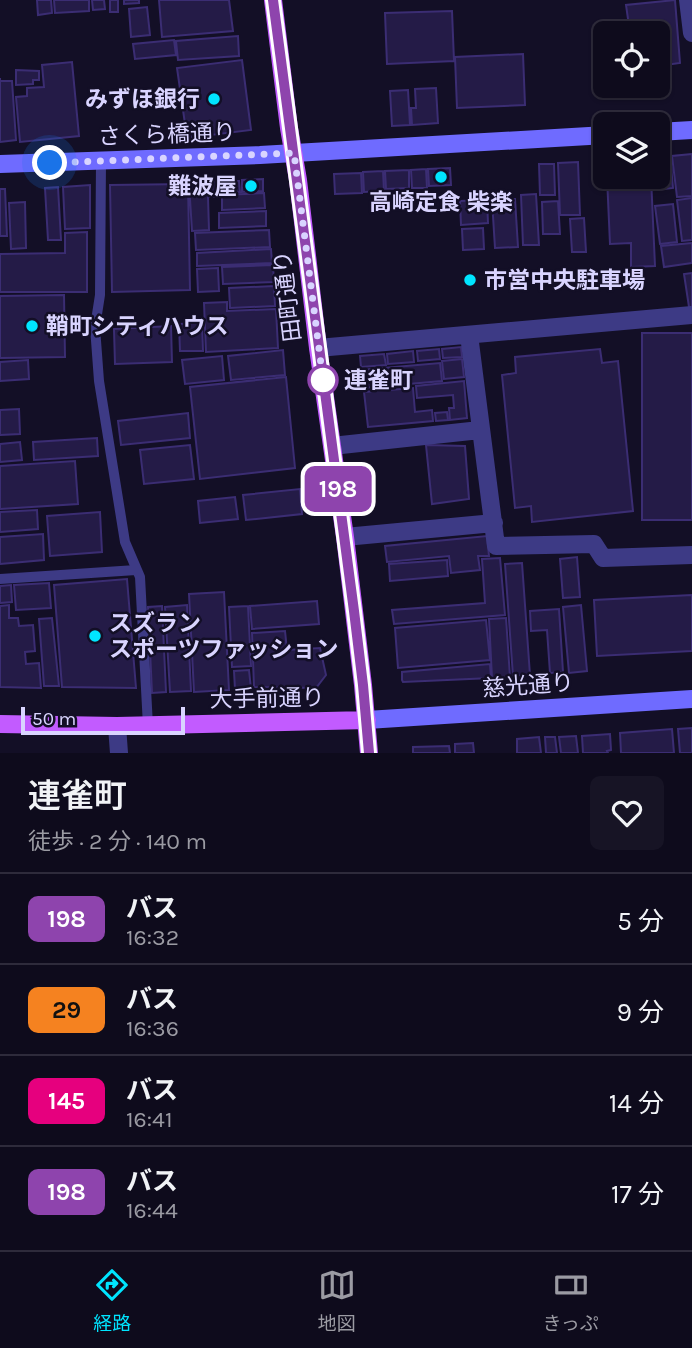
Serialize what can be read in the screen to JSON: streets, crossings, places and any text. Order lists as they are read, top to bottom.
{
  "streets": {
    "main road": ["田町通り", "大手前通り"],
    "street": ["さくら橋通り", "慈光通り"]
  },
  "crossings": [
    ["さくら橋通り", "田町通り"],
    ["田町通り", "慈光通り"],
    ["田町通り", "大手前通り"],
    ["慈光通り", "大手前通り"]
  ],
  "places": [
    "みずほ銀行",
    "高崎定食 柴楽",
    "難波屋",
    "市営中央駐車場",
    "鞘町シティハウス",
    "連雀町",
    "スズラン スポーツファッション"
  ],
  "lines": ["bus line 198"],
  "scale_bar": "50 m",
  "page": {
    "on_map": "198",
    "scale": "50 m",
    "heading": ["連雀町", "徒歩 · 2 分 · 140 m"],
    "list": [
      {
        "mark": "198",
        "name": "バス",
        "note": "16:32",
        "value": "5 分"
      },
      {
        "mark": "29",
        "name": "バス",
        "note": "16:36",
        "value": "9 分"
      },
      {
        "mark": "145",
        "name": "バス",
        "note": "16:41",
        "value": "14 分"
      },
      {
        "mark": "198",
        "name": "バス",
        "note": "16:44",
        "value": "17 分"
      }
    ],
    "tabs": ["経路", "地図", "きっぷ"]
  }
}
